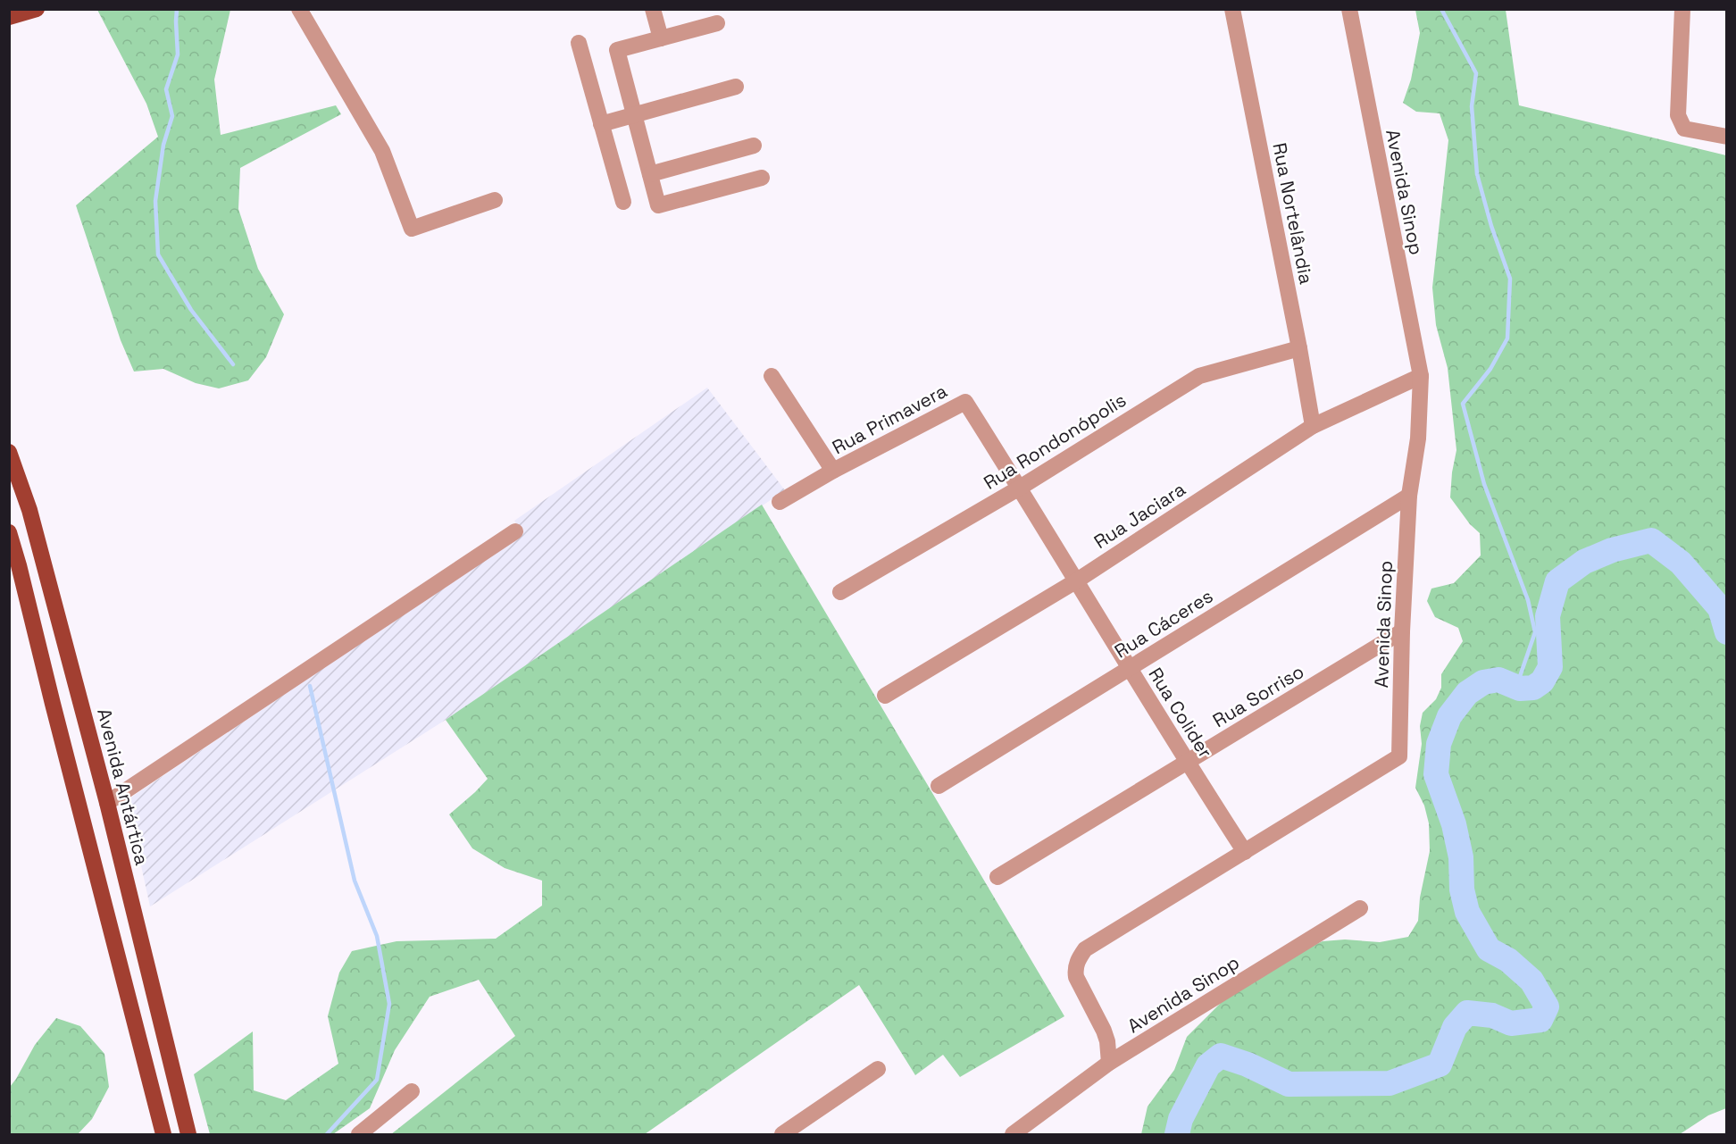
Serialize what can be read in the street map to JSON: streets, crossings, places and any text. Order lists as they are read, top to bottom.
{
  "streets": {
    "main road": ["Avenida Antártica"],
    "street": [
      "Avenida Sinop",
      "Rua Nortelândia",
      "Rua Primavera",
      "Rua Rondonópolis",
      "Rua Jaciara",
      "Rua Cáceres",
      "Rua Sorriso",
      "Rua Colider"
    ]
  },
  "crossings": [
    ["Avenida Sinop", "Rua Jaciara"],
    ["Avenida Sinop", "Rua Cáceres"],
    ["Avenida Sinop", "Rua Sorriso"],
    ["Avenida Sinop", "Rua Colider"],
    ["Rua Nortelândia", "Rua Rondonópolis"],
    ["Rua Nortelândia", "Rua Jaciara"],
    ["Rua Primavera", "Rua Colider"],
    ["Rua Rondonópolis", "Rua Colider"],
    ["Rua Jaciara", "Rua Colider"],
    ["Rua Cáceres", "Rua Colider"],
    ["Rua Sorriso", "Rua Colider"]
  ]
}
